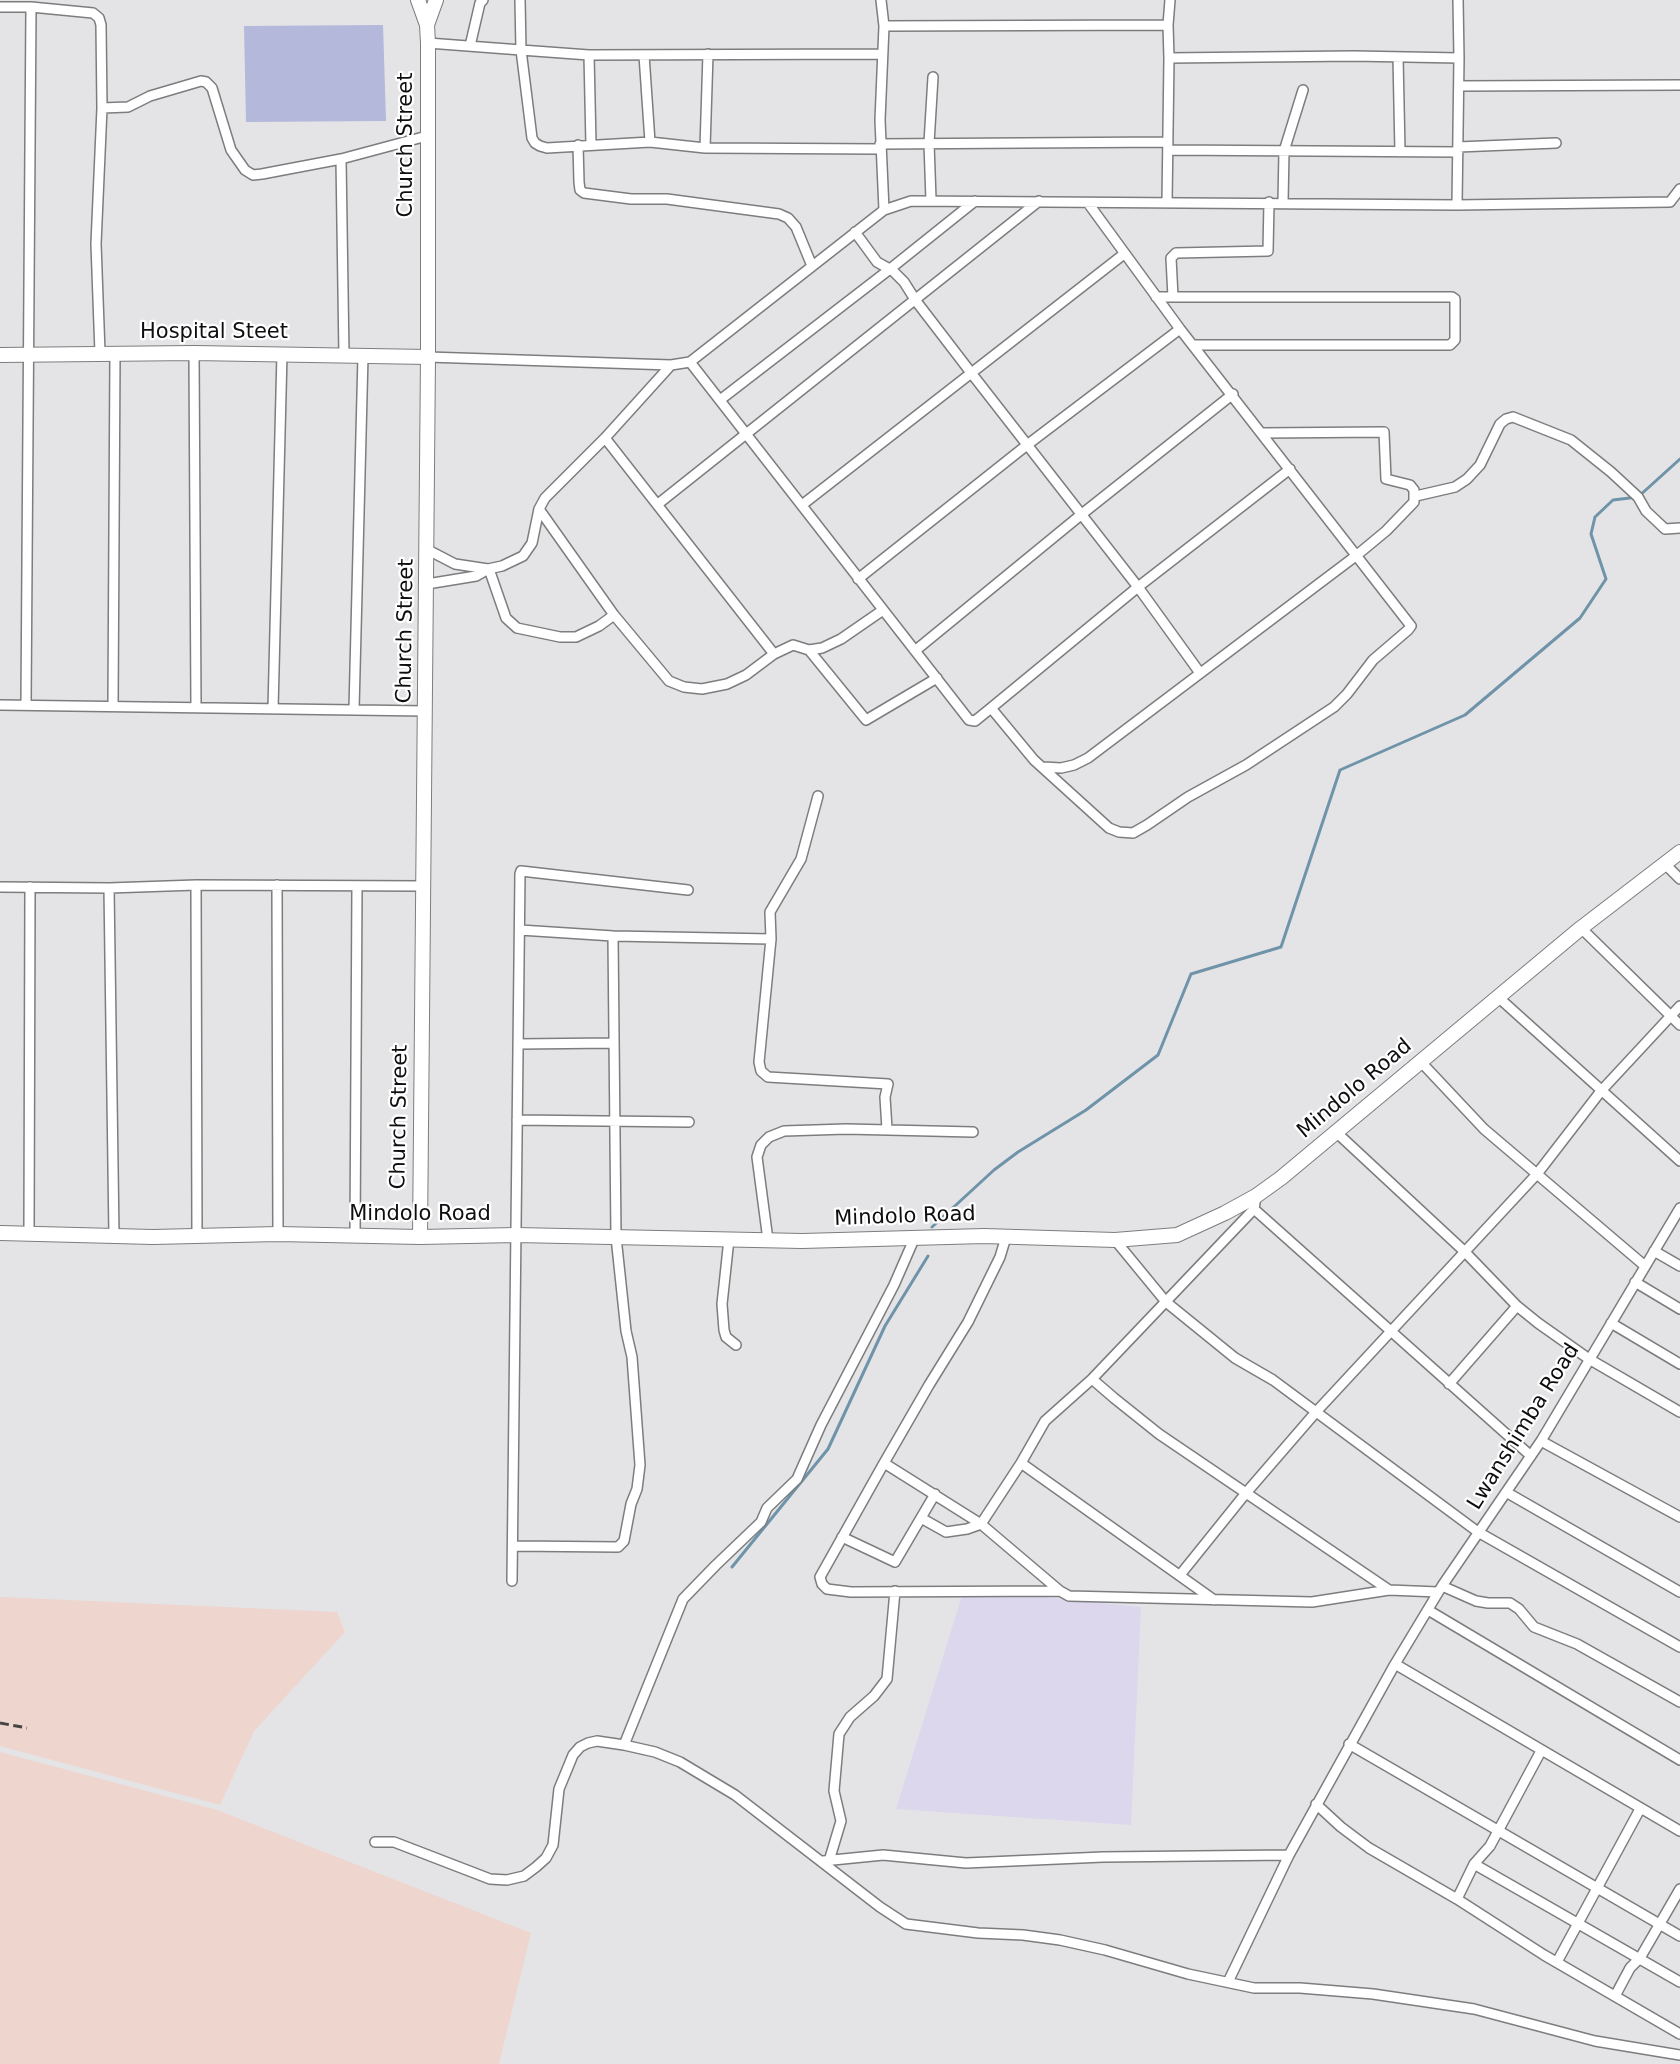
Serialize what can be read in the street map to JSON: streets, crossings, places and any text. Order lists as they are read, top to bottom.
{
  "streets": {
    "street": [
      "Church Street",
      "Hospital Steet",
      "Mindolo Road",
      "Lwanshimba Road"
    ]
  },
  "crossings": [
    ["Church Street", "Hospital Steet"],
    ["Church Street", "Mindolo Road"]
  ]
}
